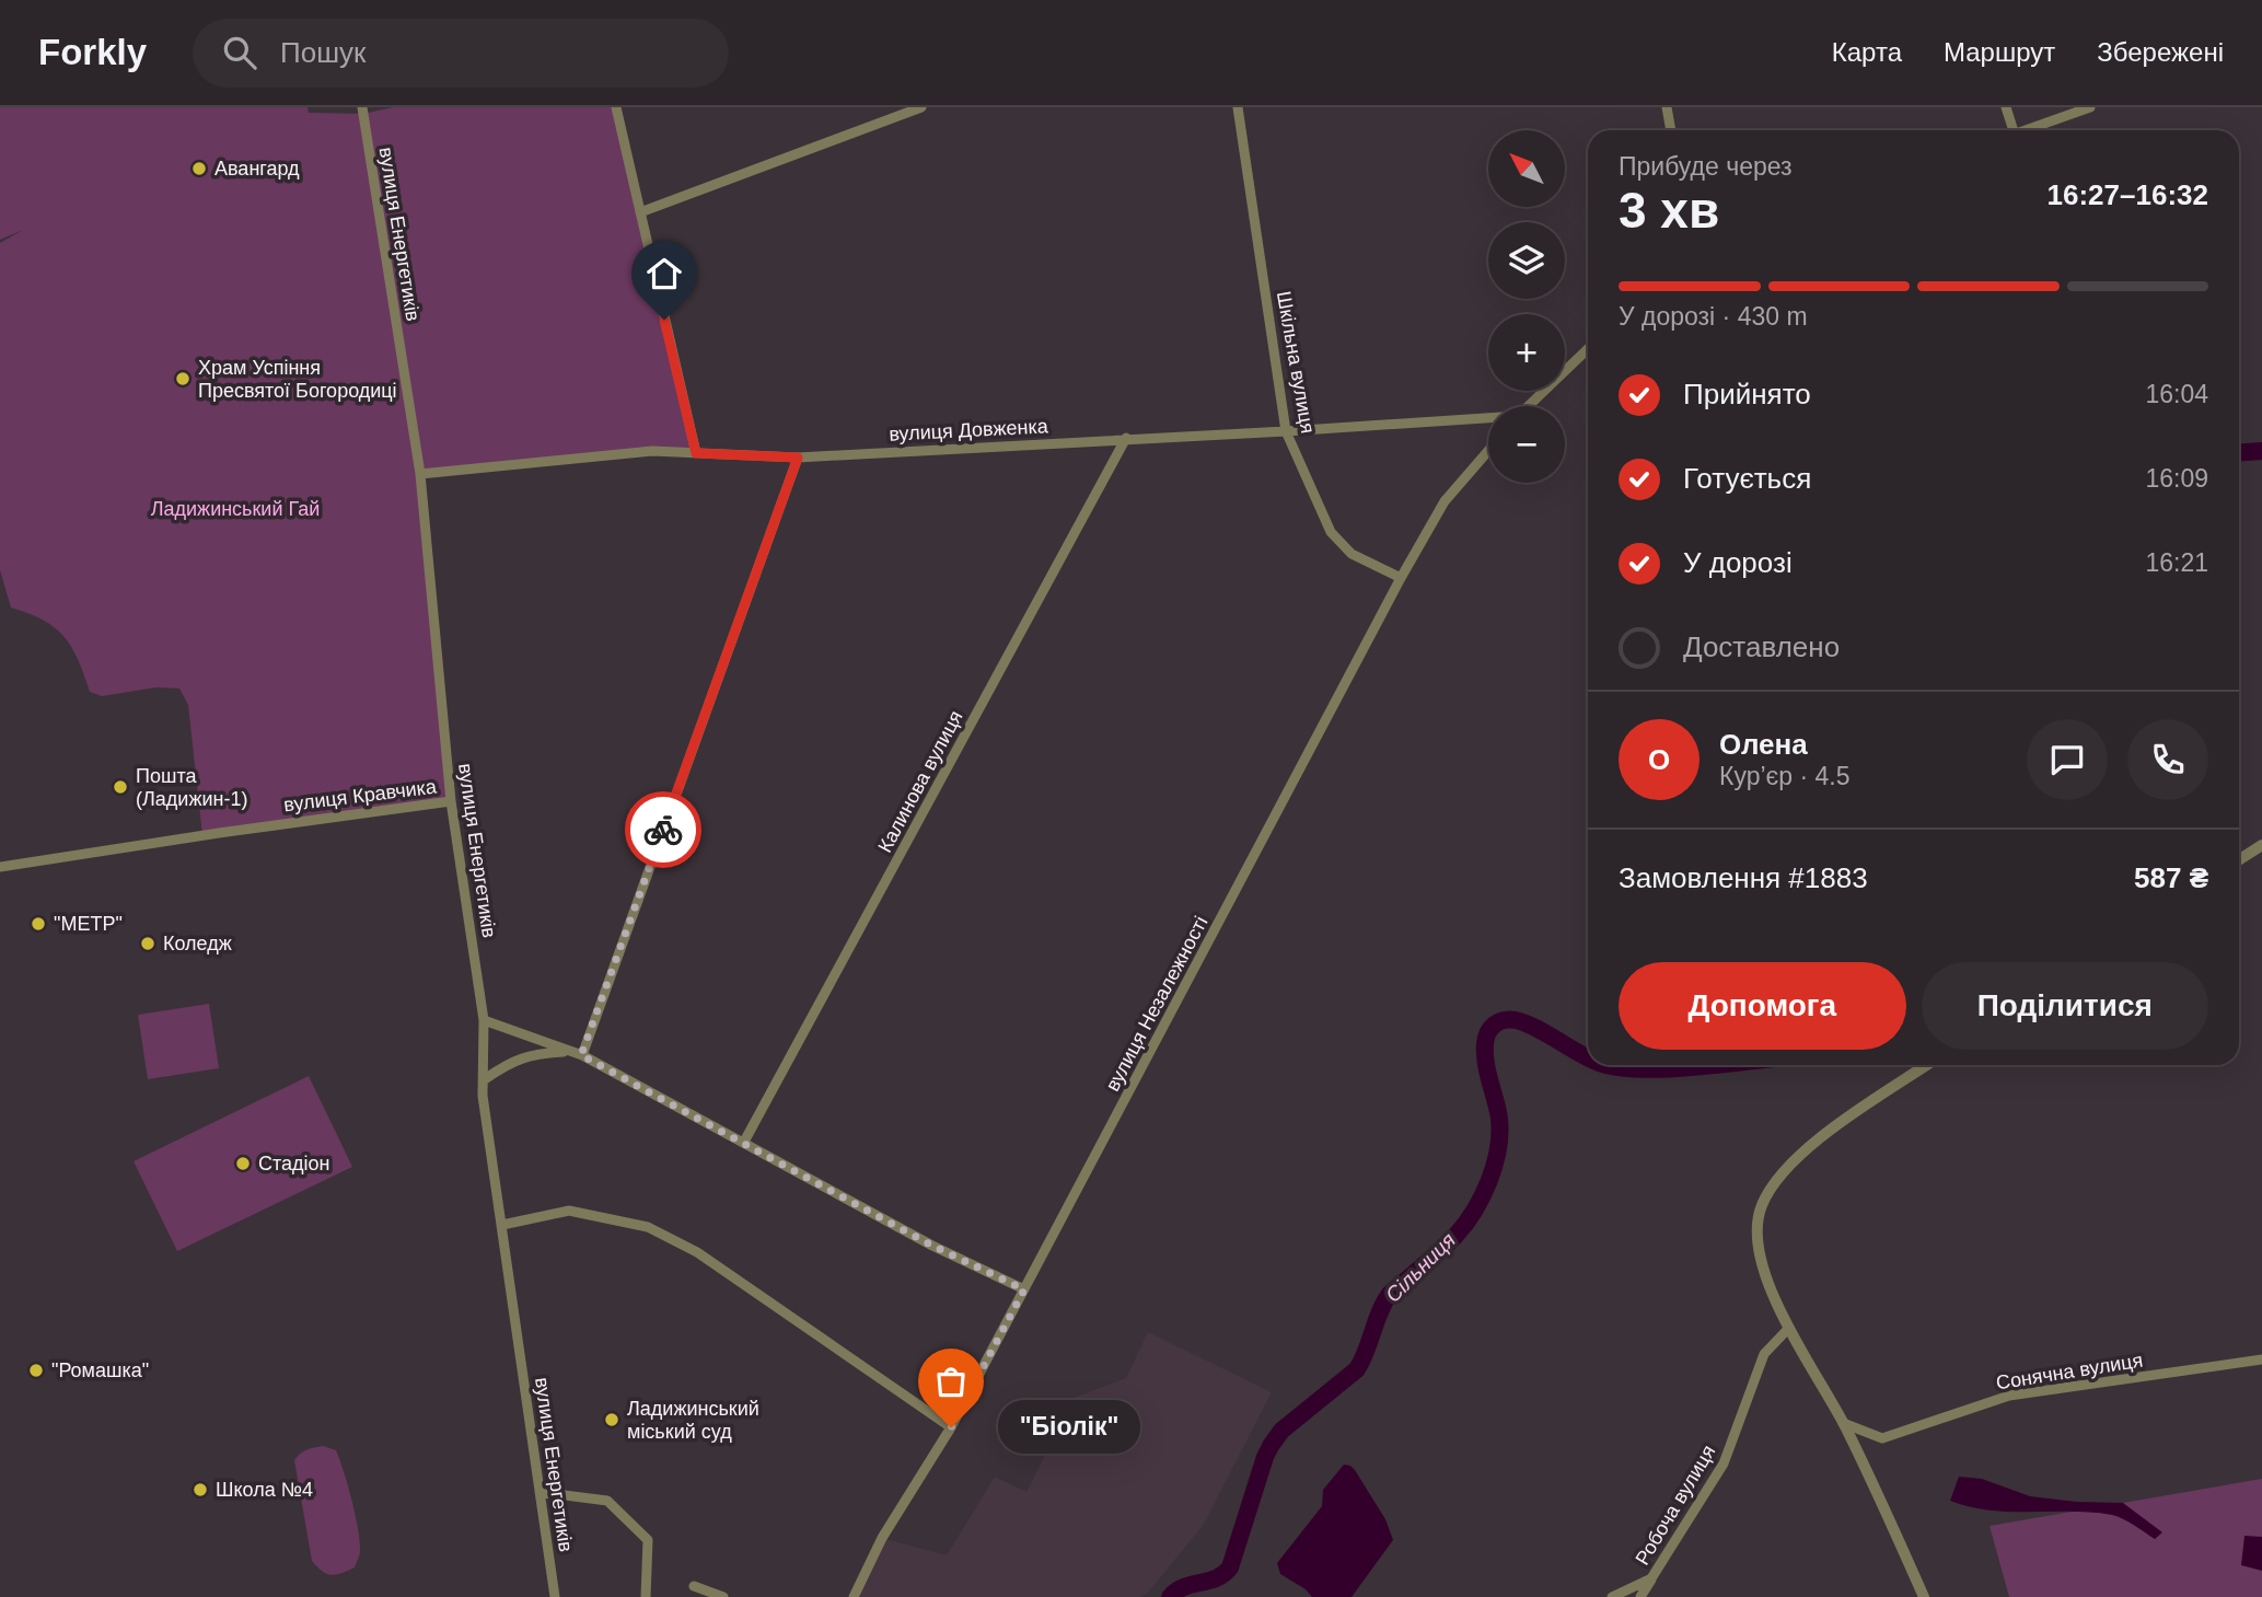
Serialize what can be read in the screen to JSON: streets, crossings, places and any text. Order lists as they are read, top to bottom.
{
  "streets": {
    "street": [
      "вулиця Енергетиків",
      "Шкільна вулиця",
      "вулиця Довженка",
      "Калинова вулиця",
      "вулиця Кравчика",
      "вулиця Незалежності",
      "Сонячна вулиця",
      "Робоча вулиця"
    ]
  },
  "crossings": [
    ["вулиця Енергетиків", "вулиця Довженка"],
    ["вулиця Енергетиків", "вулиця Кравчика"],
    ["Шкільна вулиця", "вулиця Довженка"],
    ["Шкільна вулиця", "вулиця Незалежності"],
    ["вулиця Довженка", "Калинова вулиця"]
  ],
  "water": ["Сільниця"],
  "parks": ["Ладижинський Гай"],
  "places": [
    "Авангард",
    "Храм Успіння Пресвятої Богородиці",
    "Пошта (Ладижин-1)",
    "\"МЕТР\"",
    "Коледж",
    "Стадіон",
    "\"Ромашка\"",
    "Ладижинський міський суд",
    "\"Біолік\"",
    "Школа №4"
  ],
  "north": "top left",
  "page": {
    "header": "Forkly",
    "search": "Пошук",
    "nav": ["Карта", "Маршрут", "Збережені"],
    "map_buttons": ["+", "−"],
    "heading": ["3 хв", "Прибуде через", "16:27–16:32"],
    "panel": [
      "Олена",
      "Кур’єр · 4.5",
      "Замовлення #1883",
      "587 ₴"
    ],
    "bar": "У дорозі · 430 m",
    "list": [
      ["Прийнято", "16:04"],
      ["Готується", "16:09"],
      ["У дорозі", "16:21"],
      "Доставлено"
    ],
    "round": "О",
    "buttons": ["Допомога", "Поділитися"],
    "bubble": "\"Біолік\""
  }
}
